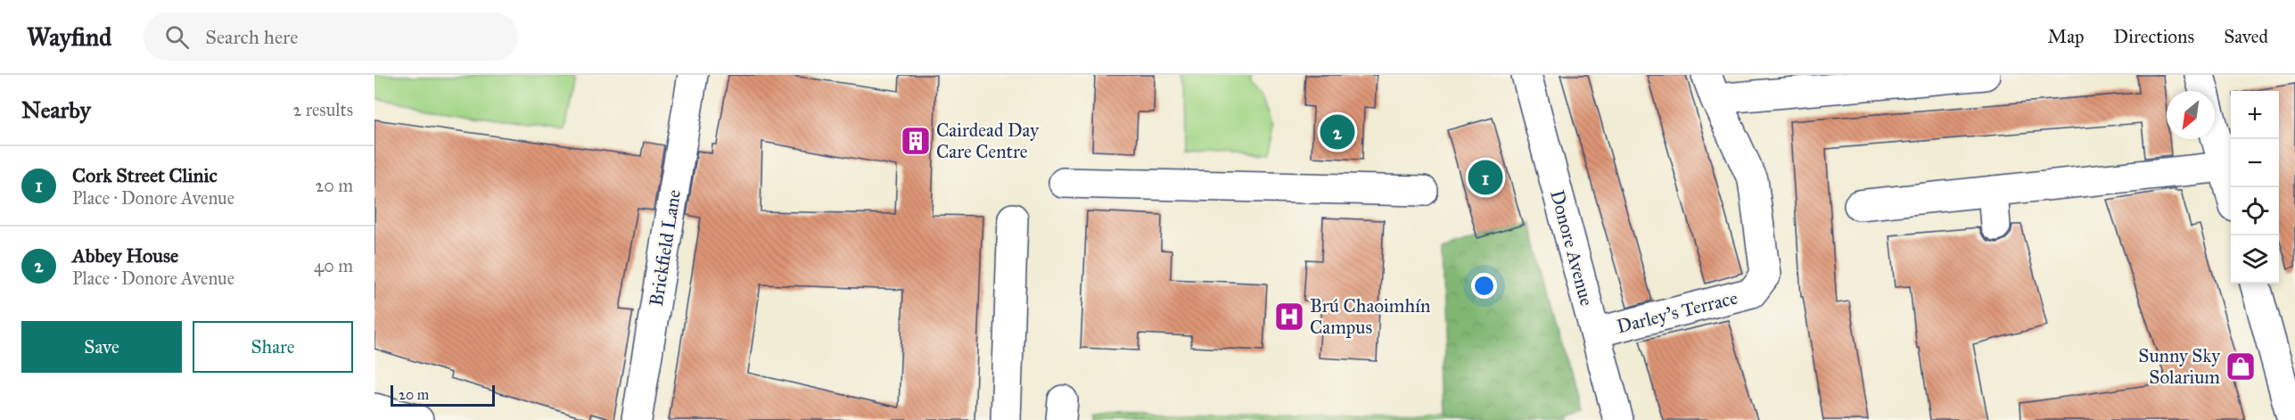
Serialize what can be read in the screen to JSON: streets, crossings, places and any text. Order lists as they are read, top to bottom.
{
  "streets": {
    "street": ["Brickfield Lane", "Donore Avenue", "Darley's Terrace"]
  },
  "crossings": [
    ["Donore Avenue", "Darley's Terrace"]
  ],
  "places": {
    "building": ["Cairdead Day Care Centre"],
    "hospital": ["Brú Chaoimhín Campus"],
    "shop": ["Sunny Sky Solarium"]
  },
  "scale_bar": "20 m",
  "north": "bottom left",
  "page": {
    "header": "Wayfind",
    "search": "Search here",
    "nav": ["Map", "Directions", "Saved"],
    "heading": ["Nearby", "2 results"],
    "map_buttons": ["+", "−"],
    "pins": ["2", "1"],
    "list": [
      {
        "mark": "1",
        "name": "Cork Street Clinic",
        "note": "Place · Donore Avenue",
        "value": "20 m"
      },
      {
        "mark": "2",
        "name": "Abbey House",
        "note": "Place · Donore Avenue",
        "value": "40 m"
      }
    ],
    "buttons": ["Save", "Share"],
    "scale": "20 m"
  }
}
